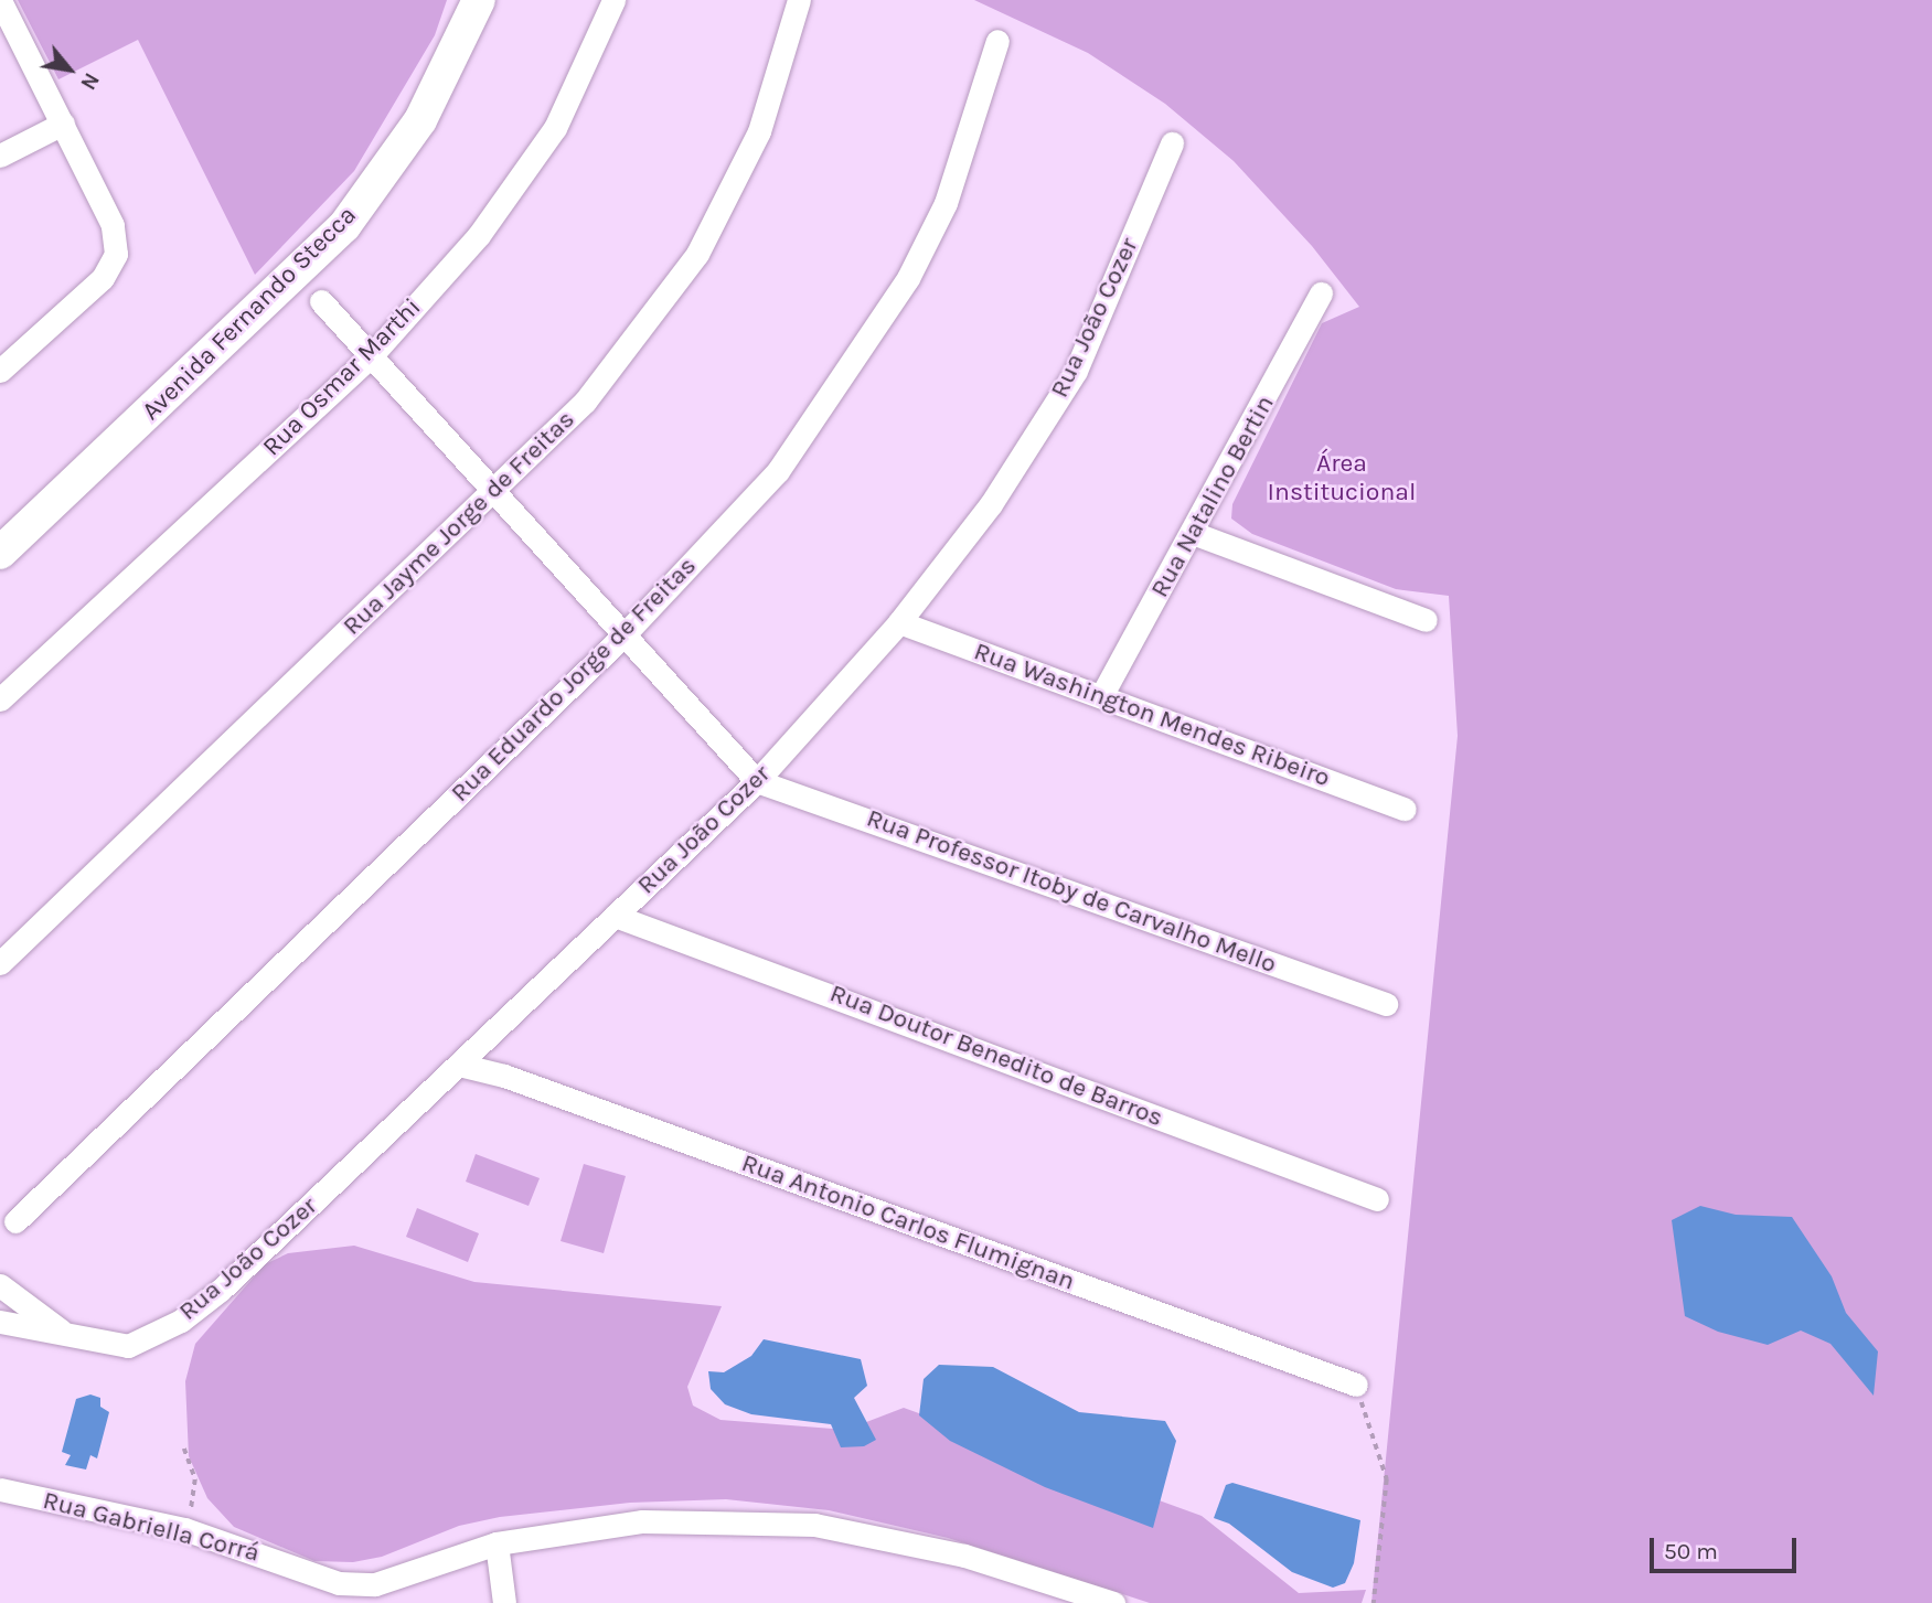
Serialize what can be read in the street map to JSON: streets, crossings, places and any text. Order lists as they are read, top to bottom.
{
  "streets": {
    "street": [
      "Avenida Fernando Stecca",
      "Rua João Cozer",
      "Rua Osmar Marthi",
      "Rua Natalino Bertin",
      "Rua Jayme Jorge de Freitas",
      "Rua Eduardo Jorge de Freitas",
      "Rua Washington Mendes Ribeiro",
      "Rua Professor Itoby de Carvalho Mello",
      "Rua Doutor Benedito de Barros",
      "Rua Antonio Carlos Flumignan",
      "Rua Gabriella Corrá"
    ]
  },
  "crossings": [
    ["Rua João Cozer", "Rua Washington Mendes Ribeiro"],
    ["Rua João Cozer", "Rua Professor Itoby de Carvalho Mello"],
    ["Rua João Cozer", "Rua Doutor Benedito de Barros"],
    ["Rua João Cozer", "Rua Antonio Carlos Flumignan"],
    ["Rua Natalino Bertin", "Rua Washington Mendes Ribeiro"]
  ],
  "parks": ["Área Institucional"],
  "scale_bar": "50 m",
  "north": "bottom right"
}
